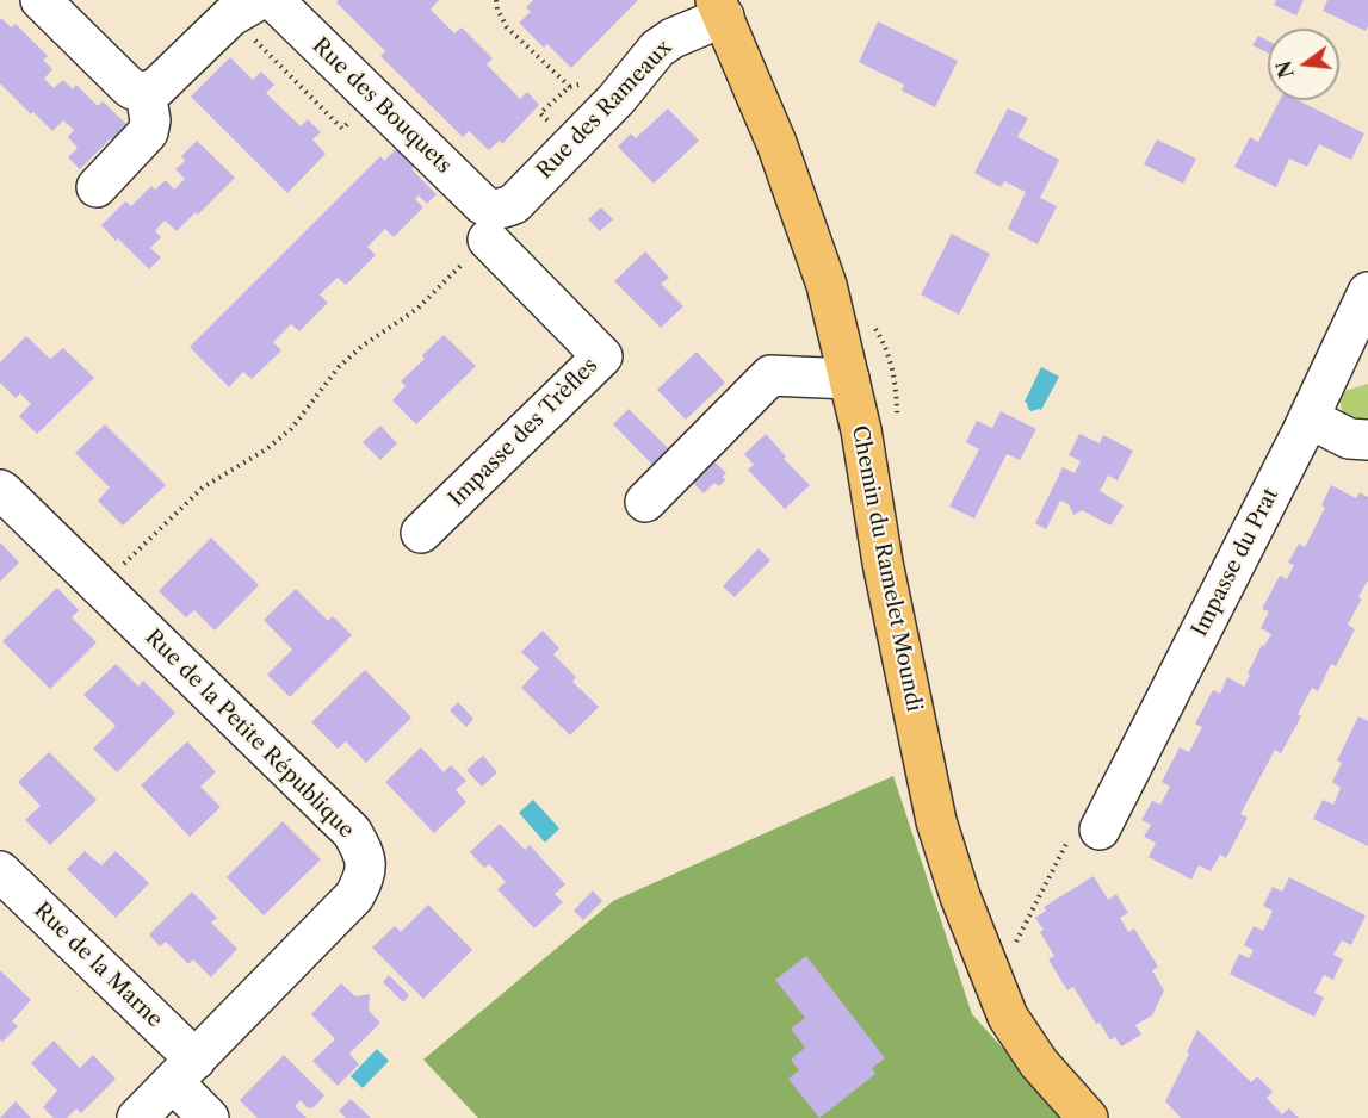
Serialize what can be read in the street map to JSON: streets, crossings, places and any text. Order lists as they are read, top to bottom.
{
  "streets": {
    "main road": ["Chemin du Ramelet Moundi"],
    "street": [
      "Rue des Bouquets",
      "Rue des Rameaux",
      "Impasse des Trèfles",
      "Impasse du Prat",
      "Rue de la Petite République",
      "Rue de la Marne"
    ]
  },
  "crossings": [
    ["Rue des Bouquets", "Rue des Rameaux"],
    ["Rue des Bouquets", "Impasse des Trèfles"],
    ["Rue des Rameaux", "Impasse des Trèfles"],
    ["Rue des Rameaux", "Chemin du Ramelet Moundi"],
    ["Rue de la Petite République", "Rue de la Marne"]
  ],
  "north": "left"
}
